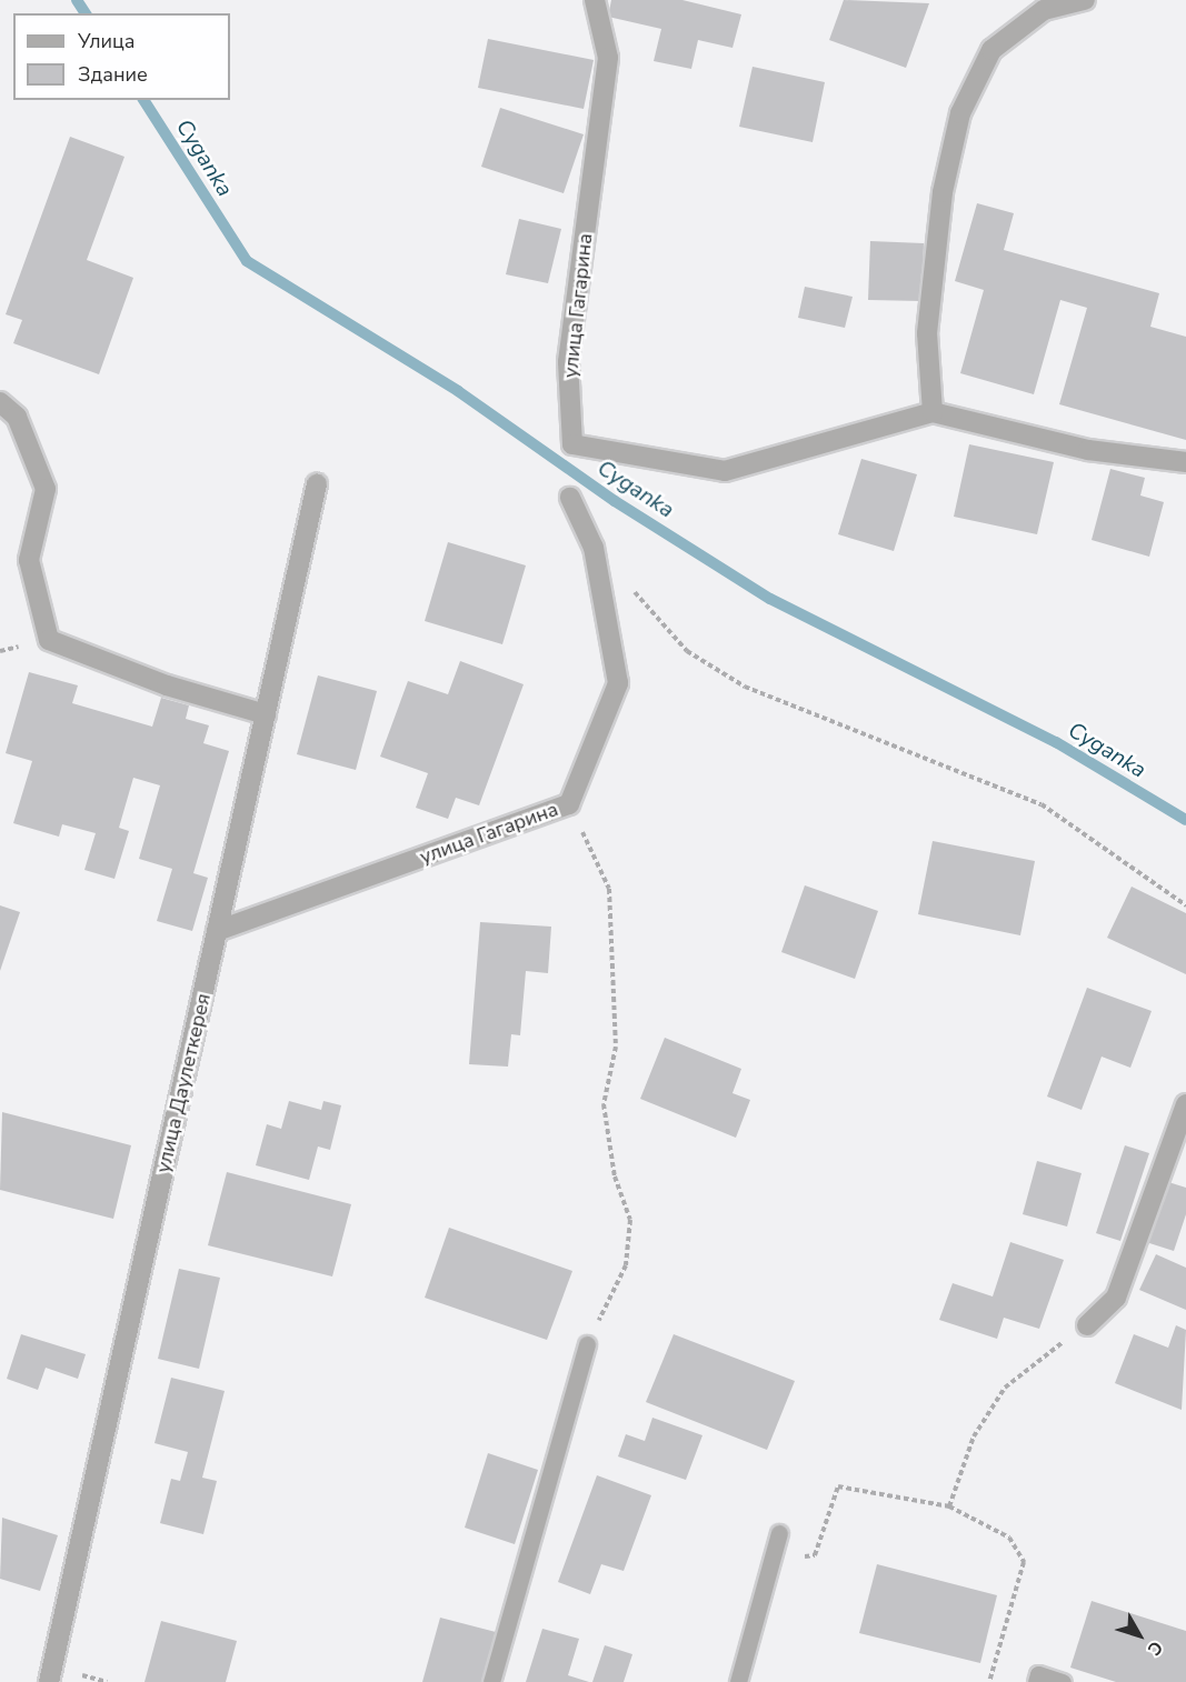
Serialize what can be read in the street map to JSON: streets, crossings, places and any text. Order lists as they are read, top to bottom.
{
  "streets": {
    "street": ["улица Гагарина", "улица Даулеткерея"]
  },
  "crossings": [
    ["улица Гагарина", "улица Даулеткерея"]
  ],
  "water": ["Cyganka"],
  "legend": ["Улица", "Здание"],
  "north": "bottom right"
}
